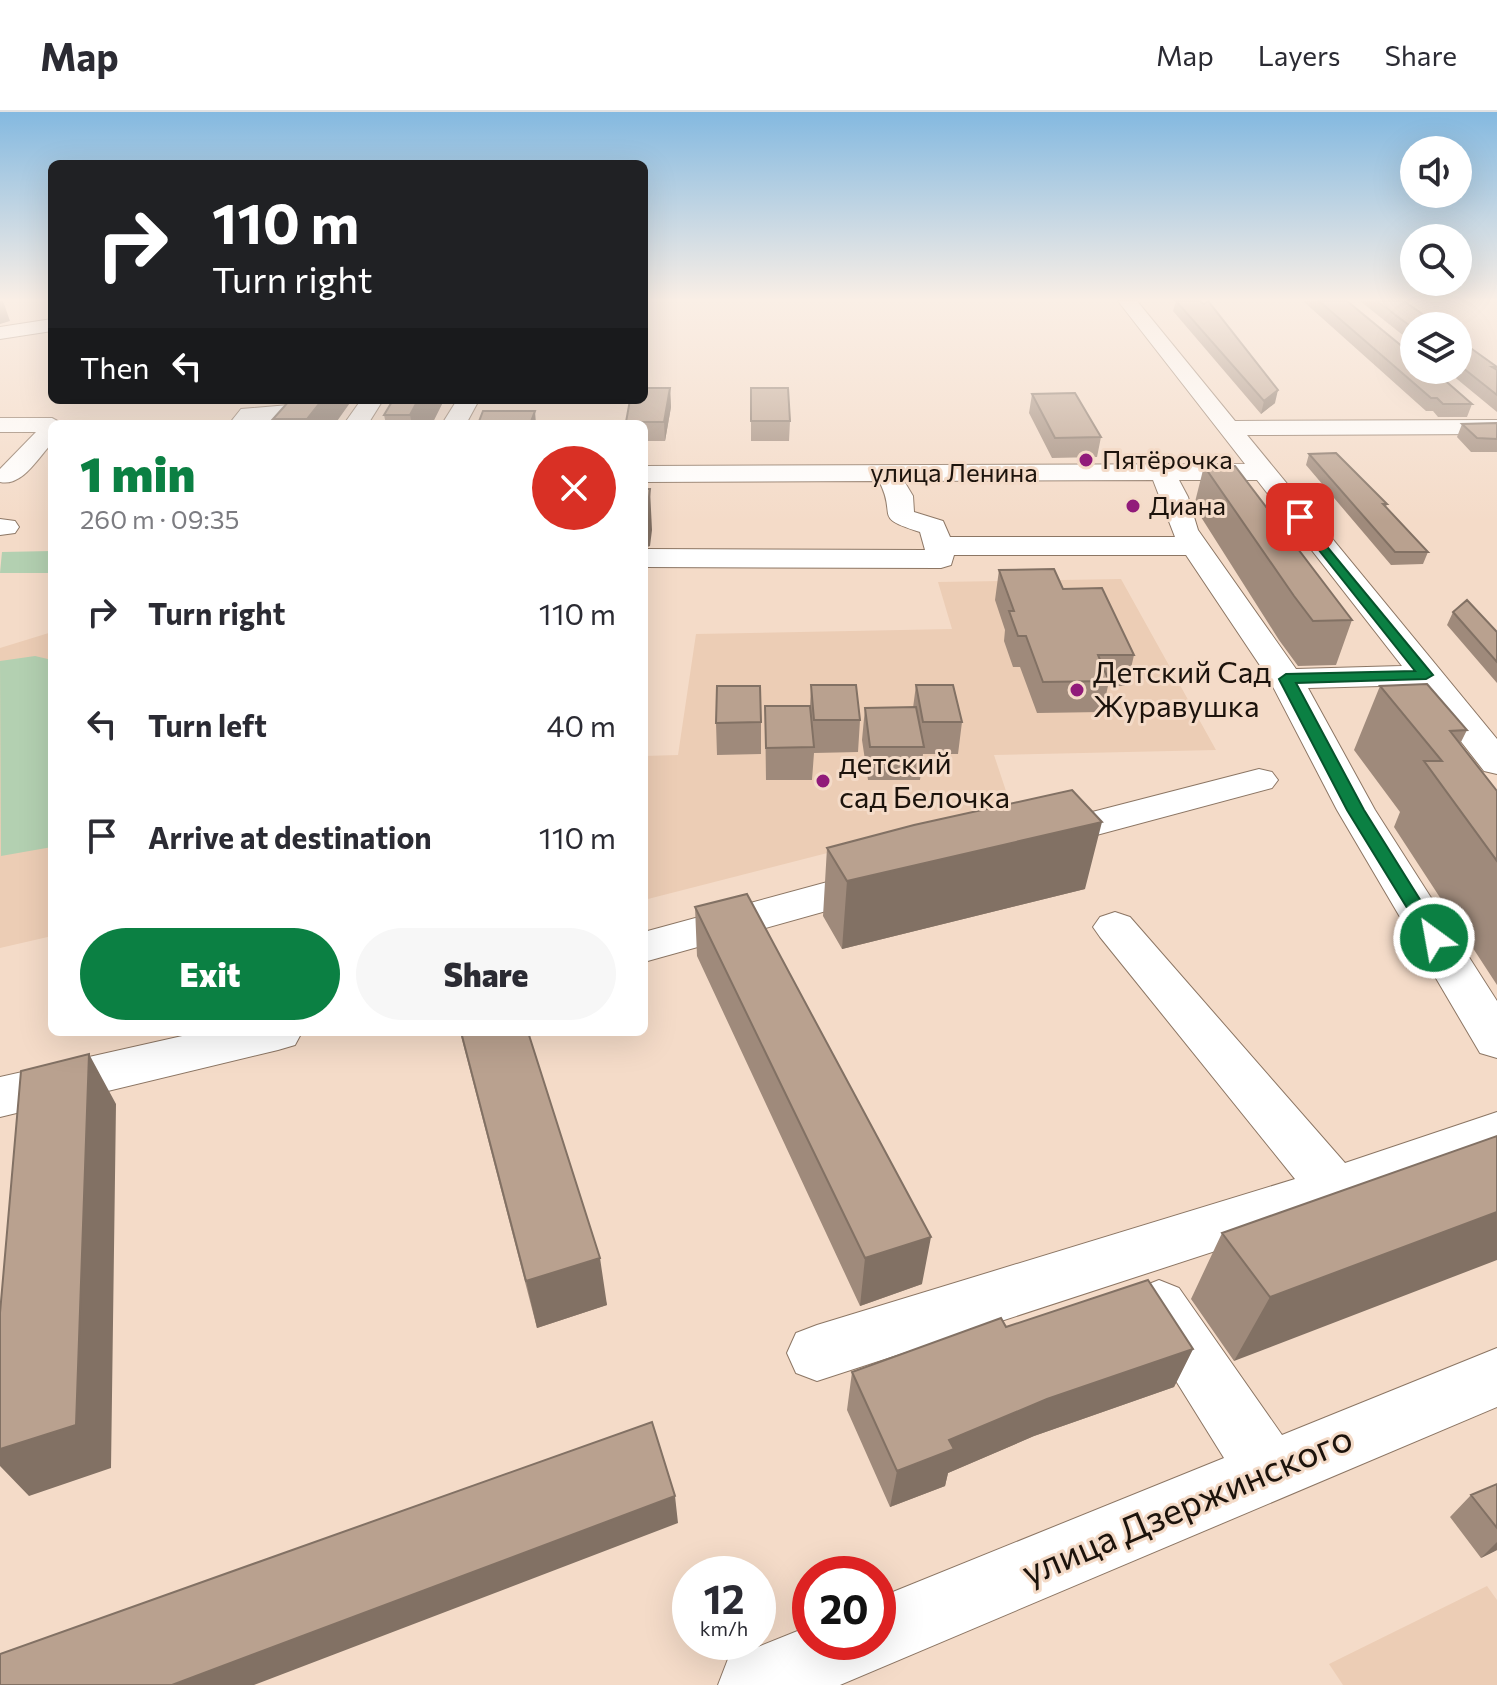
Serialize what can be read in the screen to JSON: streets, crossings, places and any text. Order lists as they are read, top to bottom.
{
  "streets": {
    "street": ["улица Ленина", "улица Дзержинского"]
  },
  "places": [
    "Пятёрочка",
    "Диана",
    "Детский Сад Журавушка",
    "детский сад Белочка"
  ],
  "page": {
    "header": "Map",
    "nav": ["Map", "Layers", "Share"],
    "turn": ["110 m", "Turn right"],
    "then": "Then",
    "heading": ["1 min", "260 m · 09:35"],
    "list": [
      {
        "name": "Turn right",
        "value": "110 m"
      },
      {
        "name": "Turn left",
        "value": "40 m"
      },
      {
        "name": "Arrive at destination",
        "value": "110 m"
      }
    ],
    "buttons": ["Exit", "Share"],
    "speed": "12 km/h",
    "limit": "20"
  }
}
